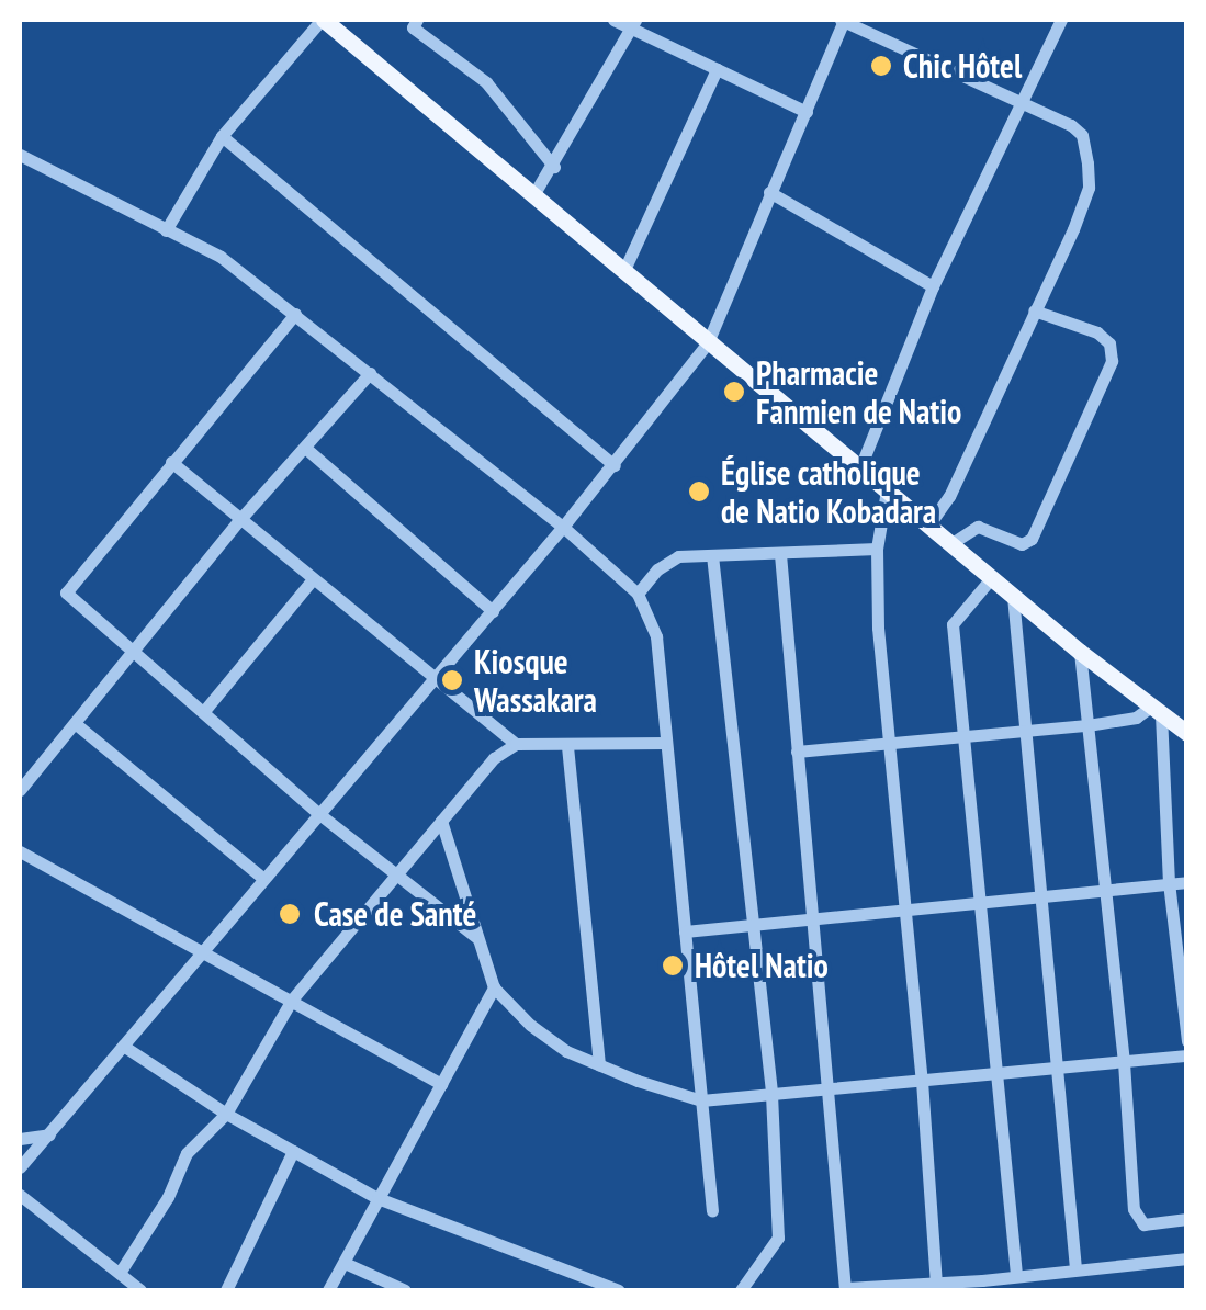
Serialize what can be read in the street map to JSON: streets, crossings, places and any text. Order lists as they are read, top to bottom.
{
  "places": [
    "Chic Hôtel",
    "Pharmacie Fanmien de Natio",
    "Église catholique de Natio Kobadara",
    "Kiosque Wassakara",
    "Case de Santé",
    "Hôtel Natio"
  ]
}
